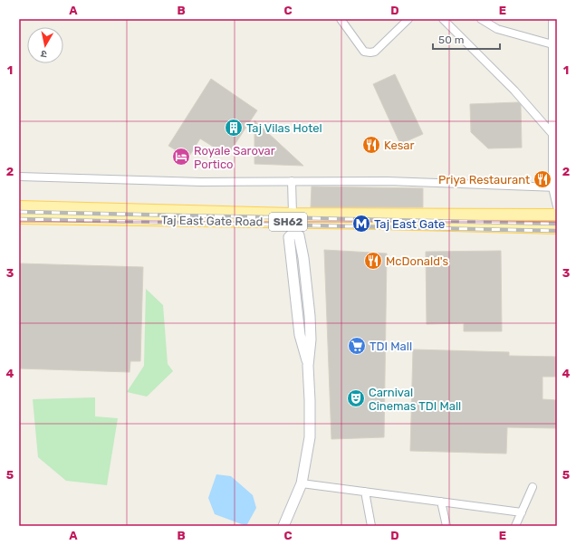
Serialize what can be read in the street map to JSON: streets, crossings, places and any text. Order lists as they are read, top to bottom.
{
  "streets": {
    "main road": ["Taj East Gate Road", "SH62"]
  },
  "crossings": [
    ["Taj East Gate Road", "SH62"]
  ],
  "places": {
    "building": ["Taj Vilas Hotel"],
    "restaurant": ["Kesar", "Priya Restaurant", "McDonald's"],
    "hotel": ["Royale Sarovar Portico"],
    "metro station": ["Taj East Gate"],
    "supermarket": ["TDI Mall"],
    "theatre": ["Carnival Cinemas TDI Mall"]
  },
  "scale_bar": "50 m",
  "north": "bottom",
  "grid": {
    "columns": [
      "A",
      "B",
      "C",
      "D",
      "E"
    ],
    "rows": [
      "1",
      "2",
      "3",
      "4",
      "5"
    ]
  }
}
